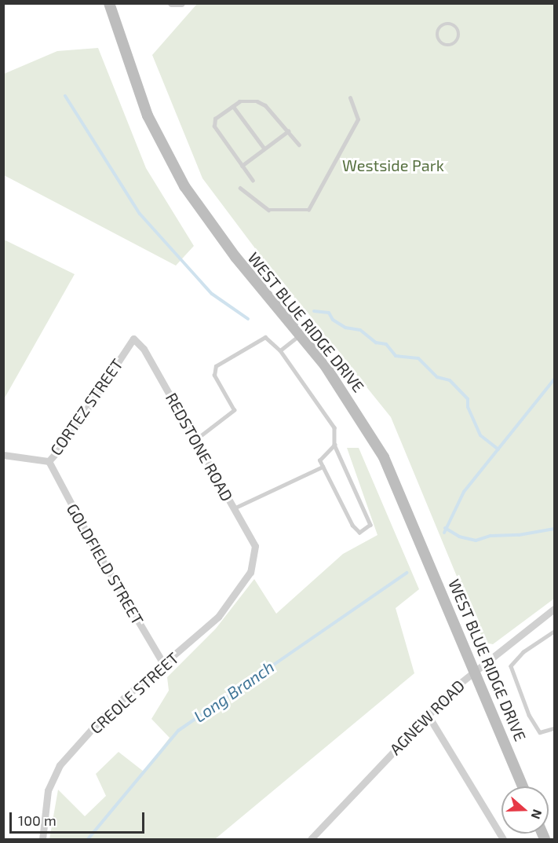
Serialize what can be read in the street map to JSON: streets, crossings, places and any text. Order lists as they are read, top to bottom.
{
  "streets": {
    "main road": ["WEST BLUE RIDGE DRIVE"],
    "street": [
      "CORTEZ STREET",
      "REDSTONE ROAD",
      "GOLDFIELD STREET",
      "CREOLE STREET",
      "AGNEW ROAD"
    ]
  },
  "crossings": [
    ["WEST BLUE RIDGE DRIVE", "AGNEW ROAD"],
    ["CORTEZ STREET", "REDSTONE ROAD"],
    ["CORTEZ STREET", "GOLDFIELD STREET"],
    ["REDSTONE ROAD", "CREOLE STREET"],
    ["GOLDFIELD STREET", "CREOLE STREET"]
  ],
  "water": ["Long Branch"],
  "parks": ["Westside Park"],
  "scale_bar": "100 m",
  "north": "right"
}
